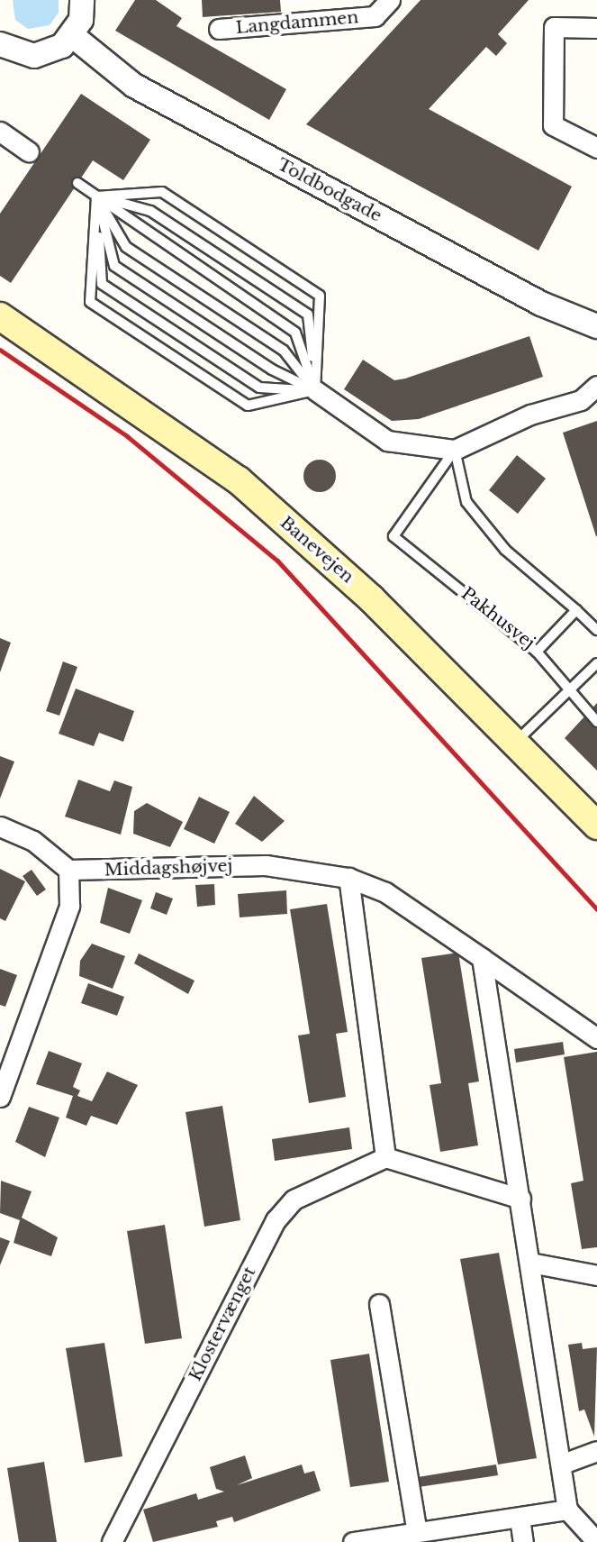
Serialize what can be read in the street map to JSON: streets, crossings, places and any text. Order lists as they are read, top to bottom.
{
  "streets": {
    "main road": ["Banevejen"],
    "street": [
      "Langdammen",
      "Toldbodgade",
      "Pakhusvej",
      "Middagshøjvej",
      "Klostervænget"
    ]
  }
}
